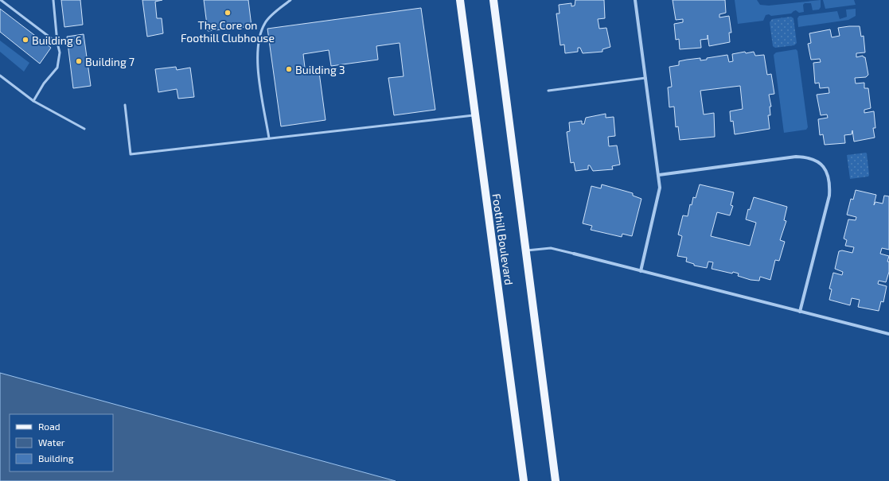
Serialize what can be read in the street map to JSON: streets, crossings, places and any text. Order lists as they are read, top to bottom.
{
  "streets": {
    "main road": ["Foothill Boulevard"]
  },
  "places": [
    "The Core on Foothill Clubhouse",
    "Building 6",
    "Building 7",
    "Building 3"
  ],
  "legend": ["Road", "Water", "Building"]
}
